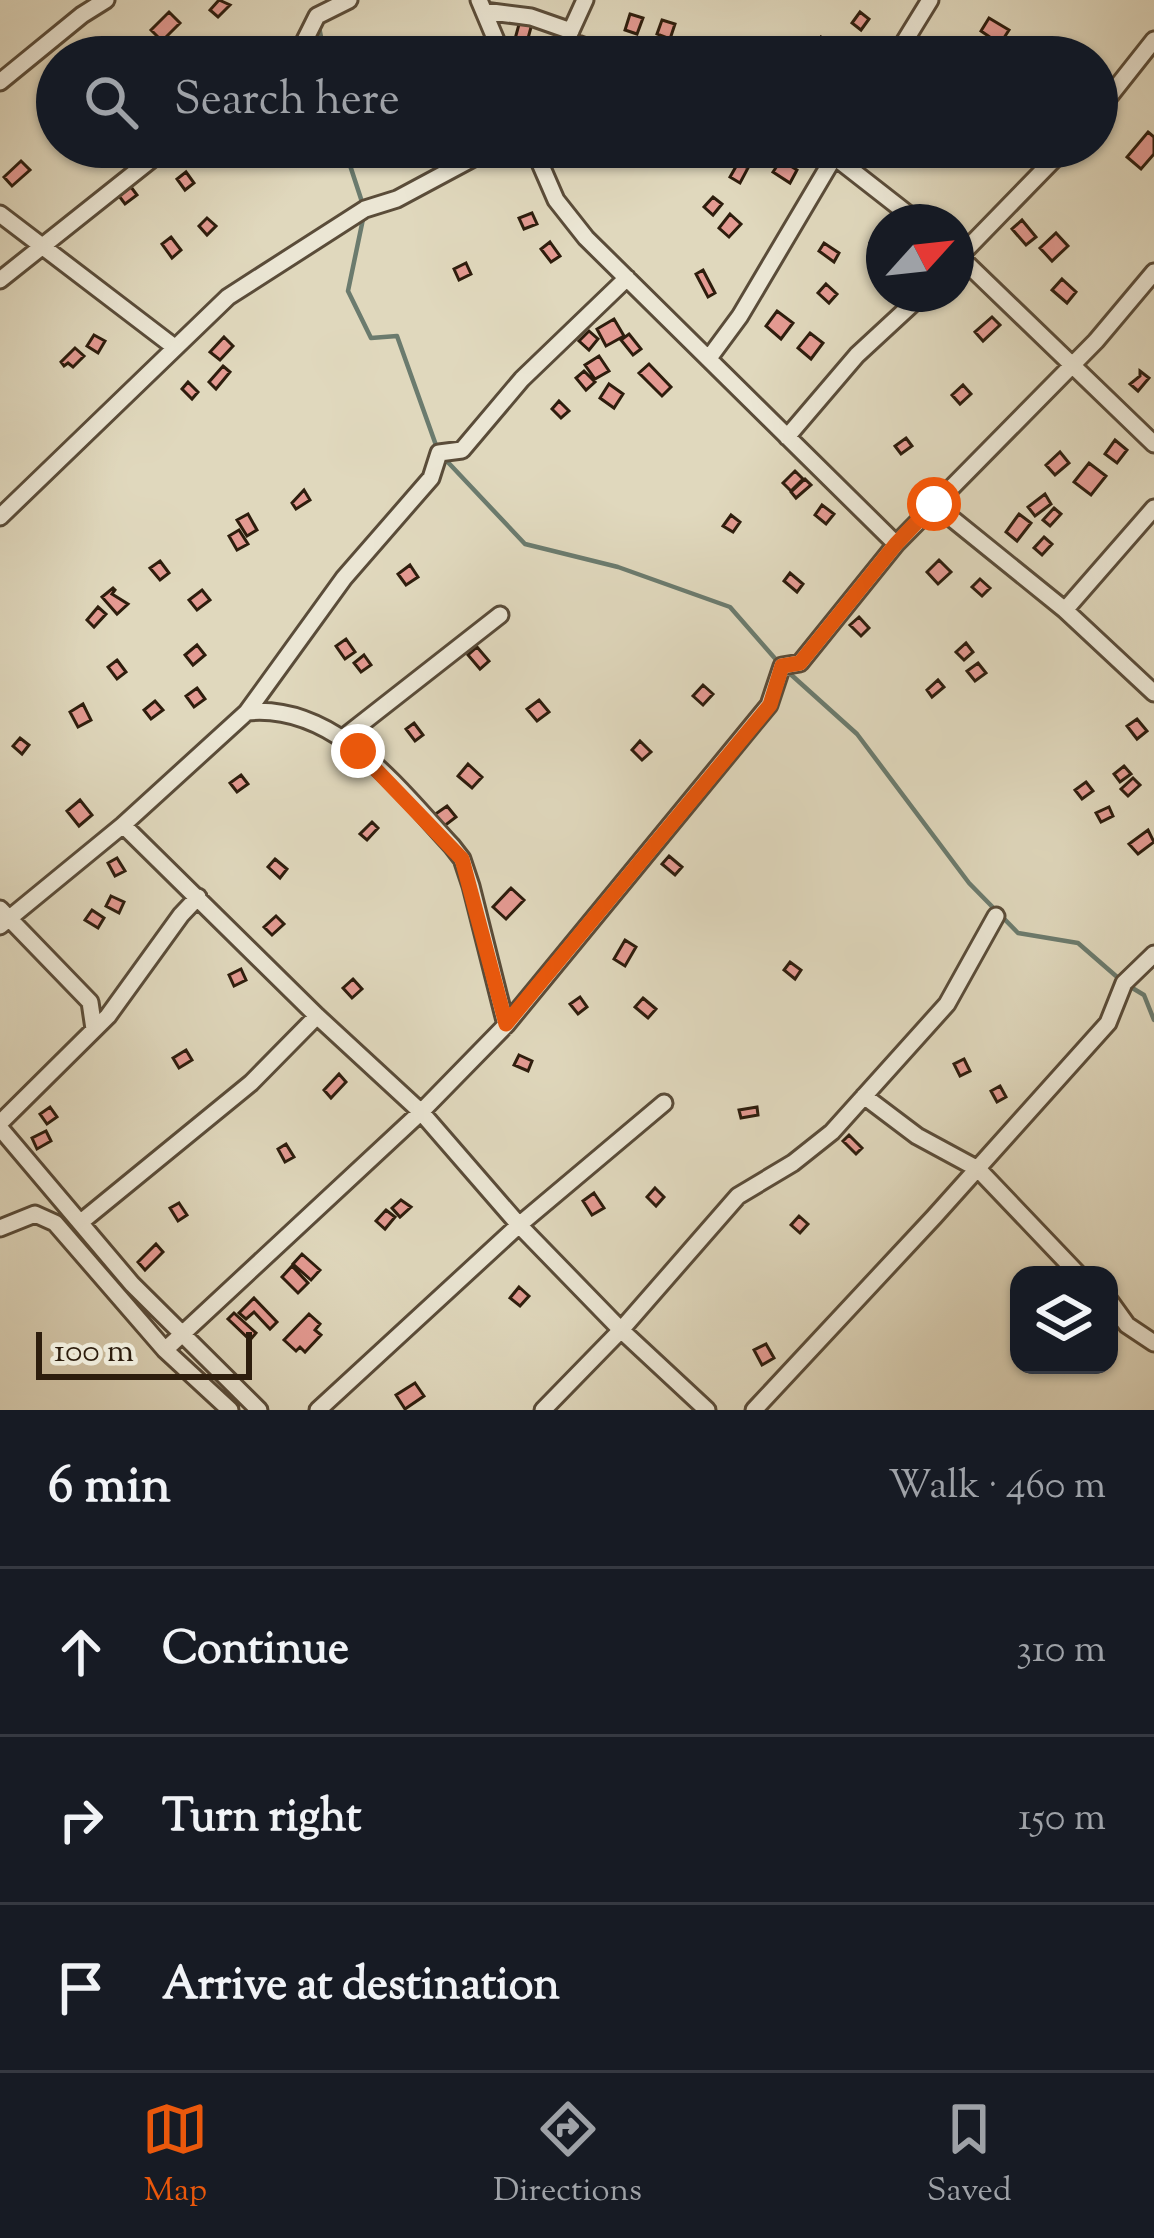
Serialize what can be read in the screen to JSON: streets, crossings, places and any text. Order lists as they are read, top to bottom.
{
  "scale_bar": "100 m",
  "north": "top right",
  "page": {
    "search": "Search here",
    "scale": "100 m",
    "heading": ["6 min", "Walk · 460 m"],
    "list": [
      ["Continue", "310 m"],
      ["Turn right", "150 m"],
      "Arrive at destination"
    ],
    "nav": ["Map", "Directions", "Saved"]
  }
}
